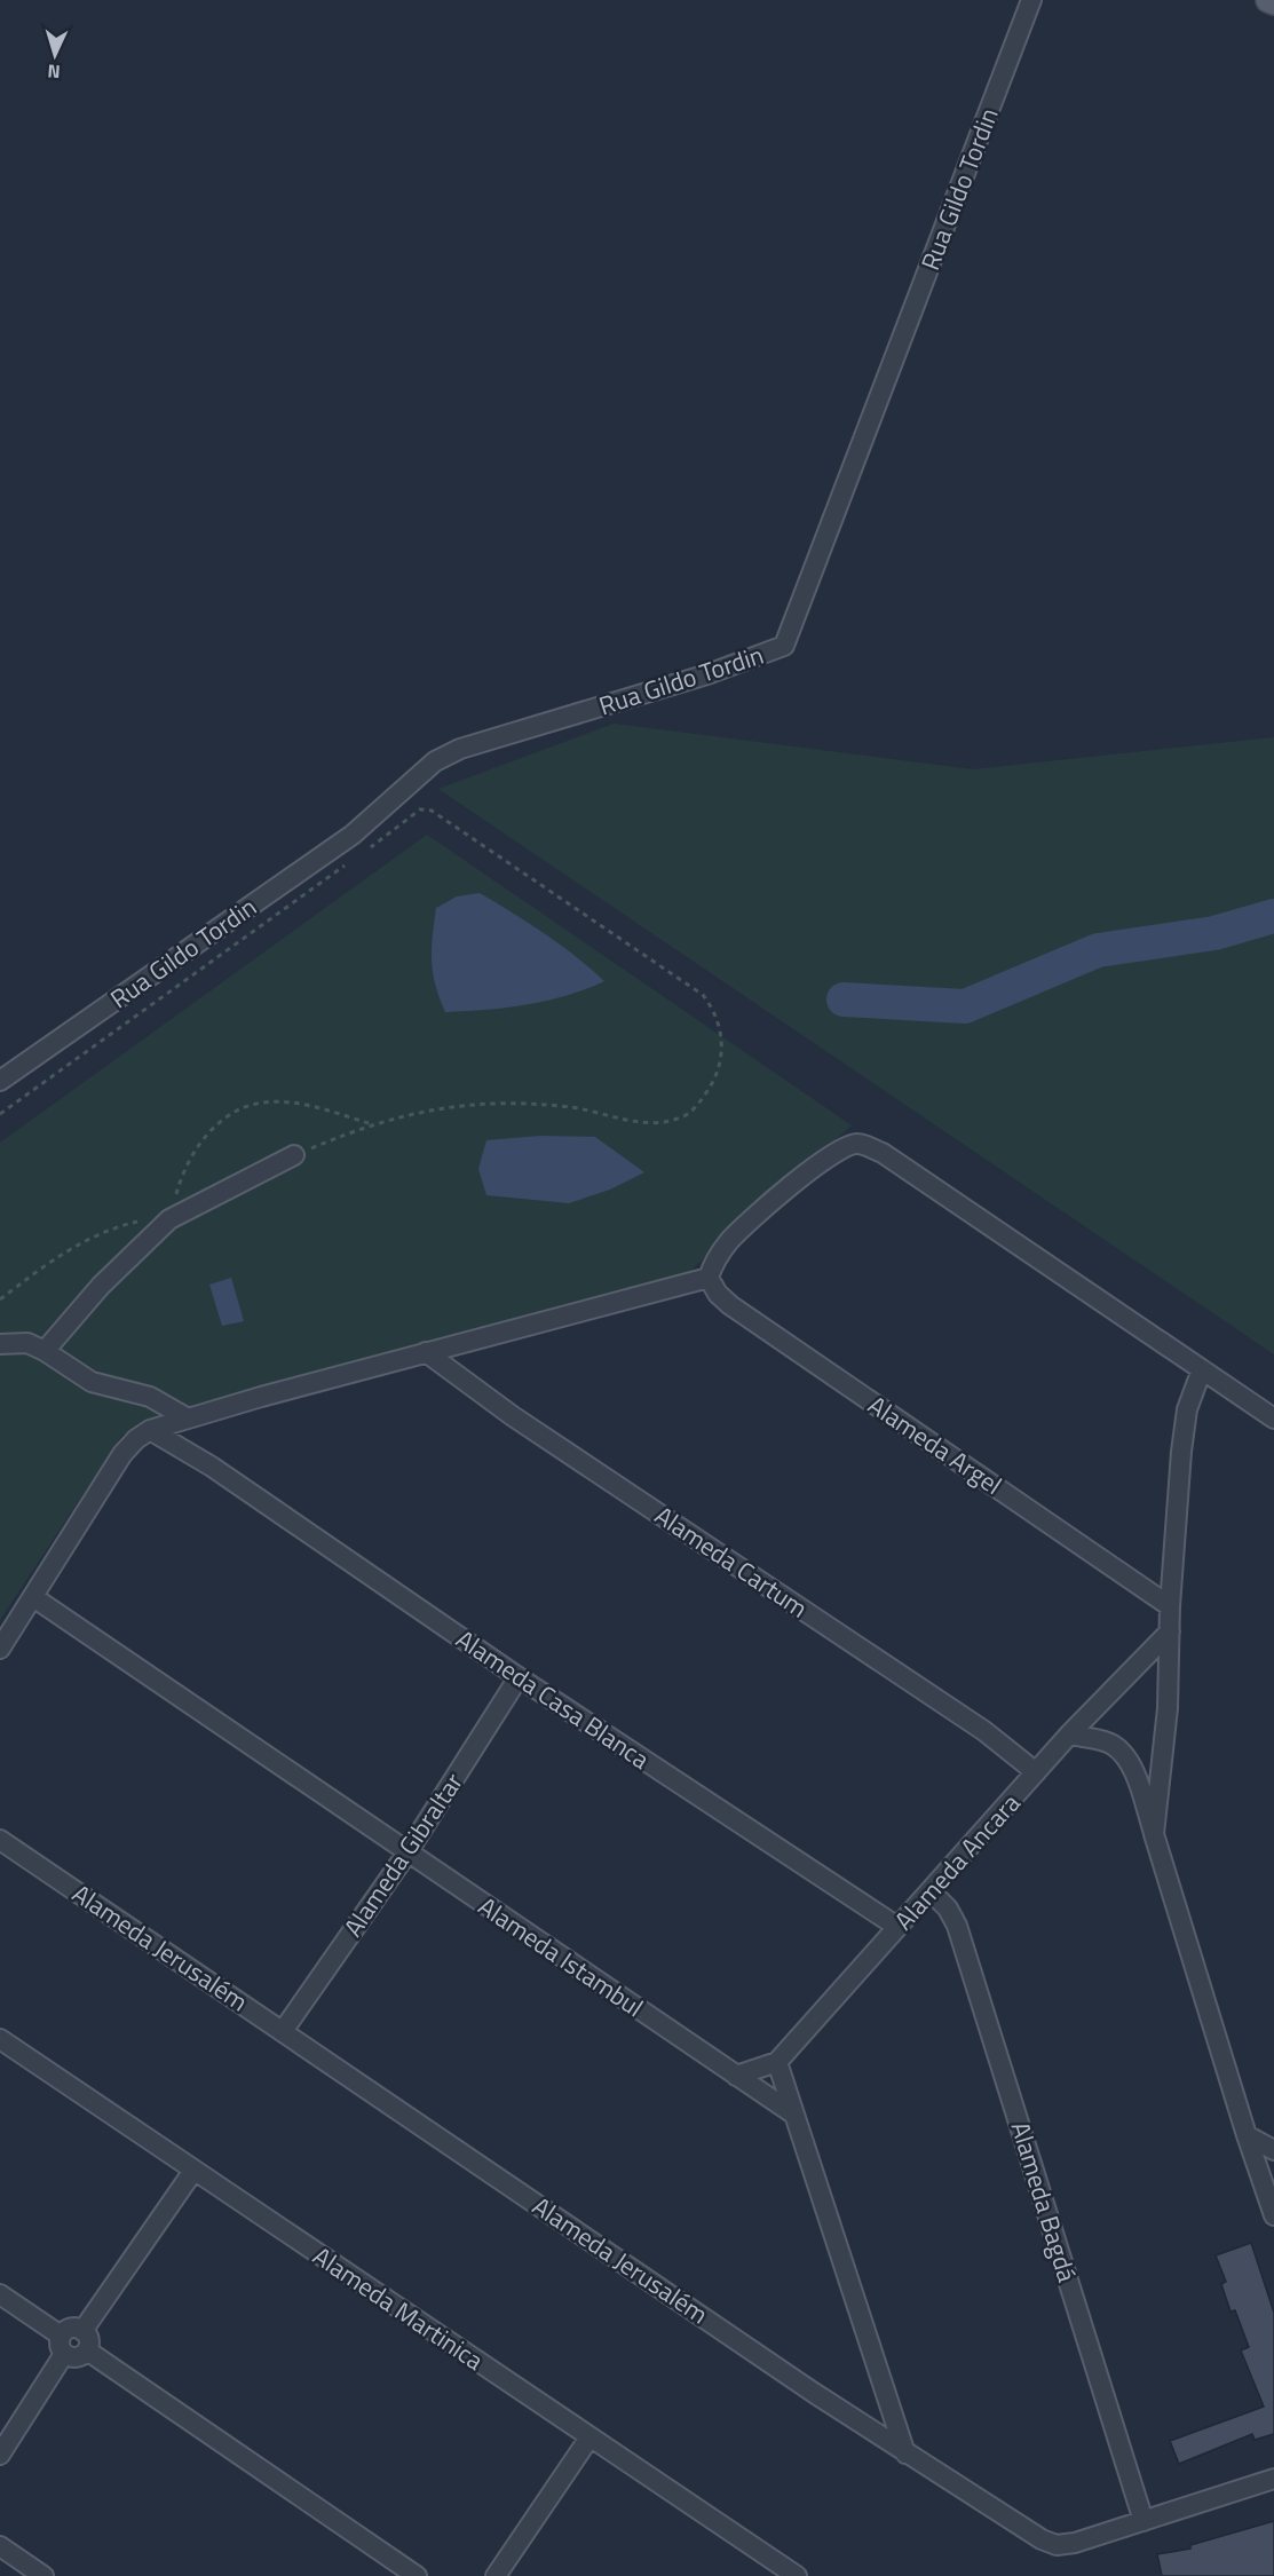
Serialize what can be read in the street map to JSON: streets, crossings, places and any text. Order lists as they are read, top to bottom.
{
  "streets": {
    "street": [
      "Rua Gildo Tordin",
      "Alameda Argel",
      "Alameda Cartum",
      "Alameda Casa Blanca",
      "Alameda Gibraltar",
      "Alameda Ancara",
      "Alameda Jerusalém",
      "Alameda Istambul",
      "Alameda Bagdá",
      "Alameda Martinica"
    ]
  },
  "crossings": [
    ["Alameda Cartum", "Alameda Ancara"],
    ["Alameda Casa Blanca", "Alameda Gibraltar"],
    ["Alameda Casa Blanca", "Alameda Ancara"],
    ["Alameda Gibraltar", "Alameda Jerusalém"],
    ["Alameda Gibraltar", "Alameda Istambul"],
    ["Alameda Ancara", "Alameda Istambul"],
    ["Alameda Ancara", "Alameda Bagdá"],
    ["Alameda Jerusalém", "Alameda Bagdá"]
  ],
  "north": "bottom"
}
